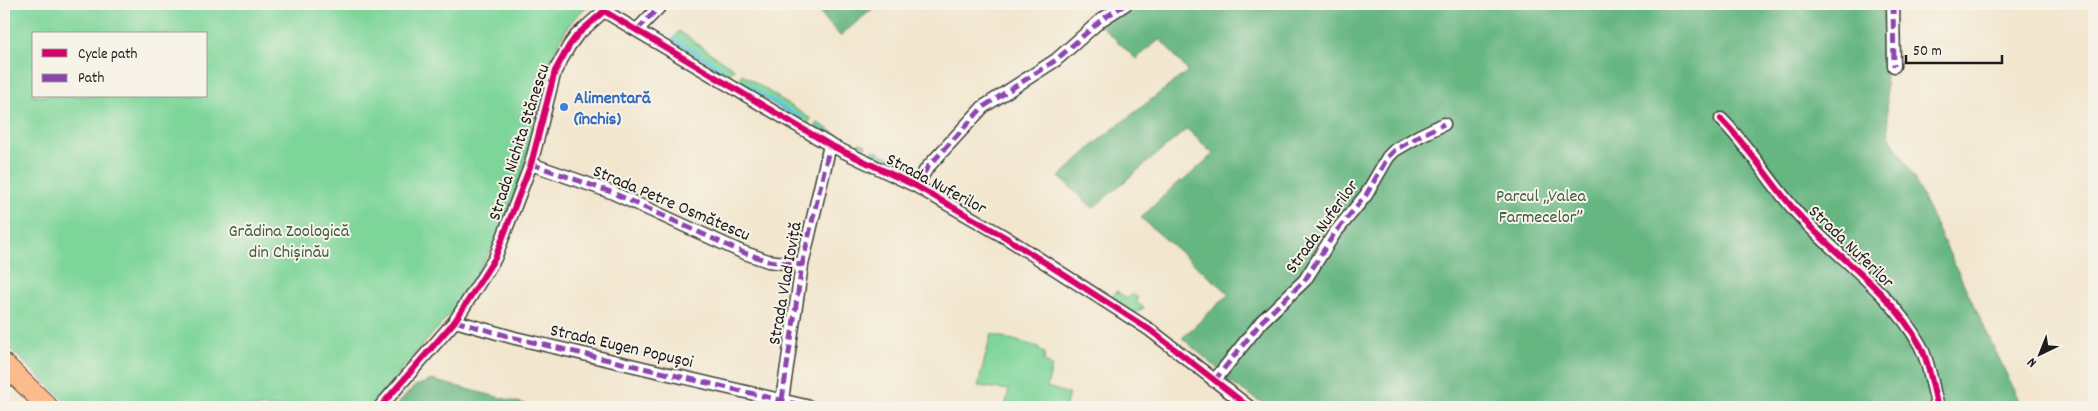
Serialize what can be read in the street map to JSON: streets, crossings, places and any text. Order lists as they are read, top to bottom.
{
  "streets": {
    "street": [
      "Strada Nichita Stănescu",
      "Strada Nuferilor",
      "Strada Petre Osmătescu",
      "Strada Vlad Ioviță",
      "Strada Eugen Popușoi"
    ]
  },
  "crossings": [
    ["Strada Nichita Stănescu", "Strada Nuferilor"],
    ["Strada Nichita Stănescu", "Strada Petre Osmătescu"],
    ["Strada Nichita Stănescu", "Strada Eugen Popușoi"],
    ["Strada Nuferilor", "Strada Vlad Ioviță"],
    ["Strada Petre Osmătescu", "Strada Vlad Ioviță"],
    ["Strada Vlad Ioviță", "Strada Eugen Popușoi"]
  ],
  "parks": ["Parcul „Valea Farmecelor”", "Grădina Zoologică din Chișinău"],
  "places": ["Alimentară (închis)"],
  "legend": ["Cycle path", "Path"],
  "scale_bar": "50 m",
  "north": "bottom left"
}
